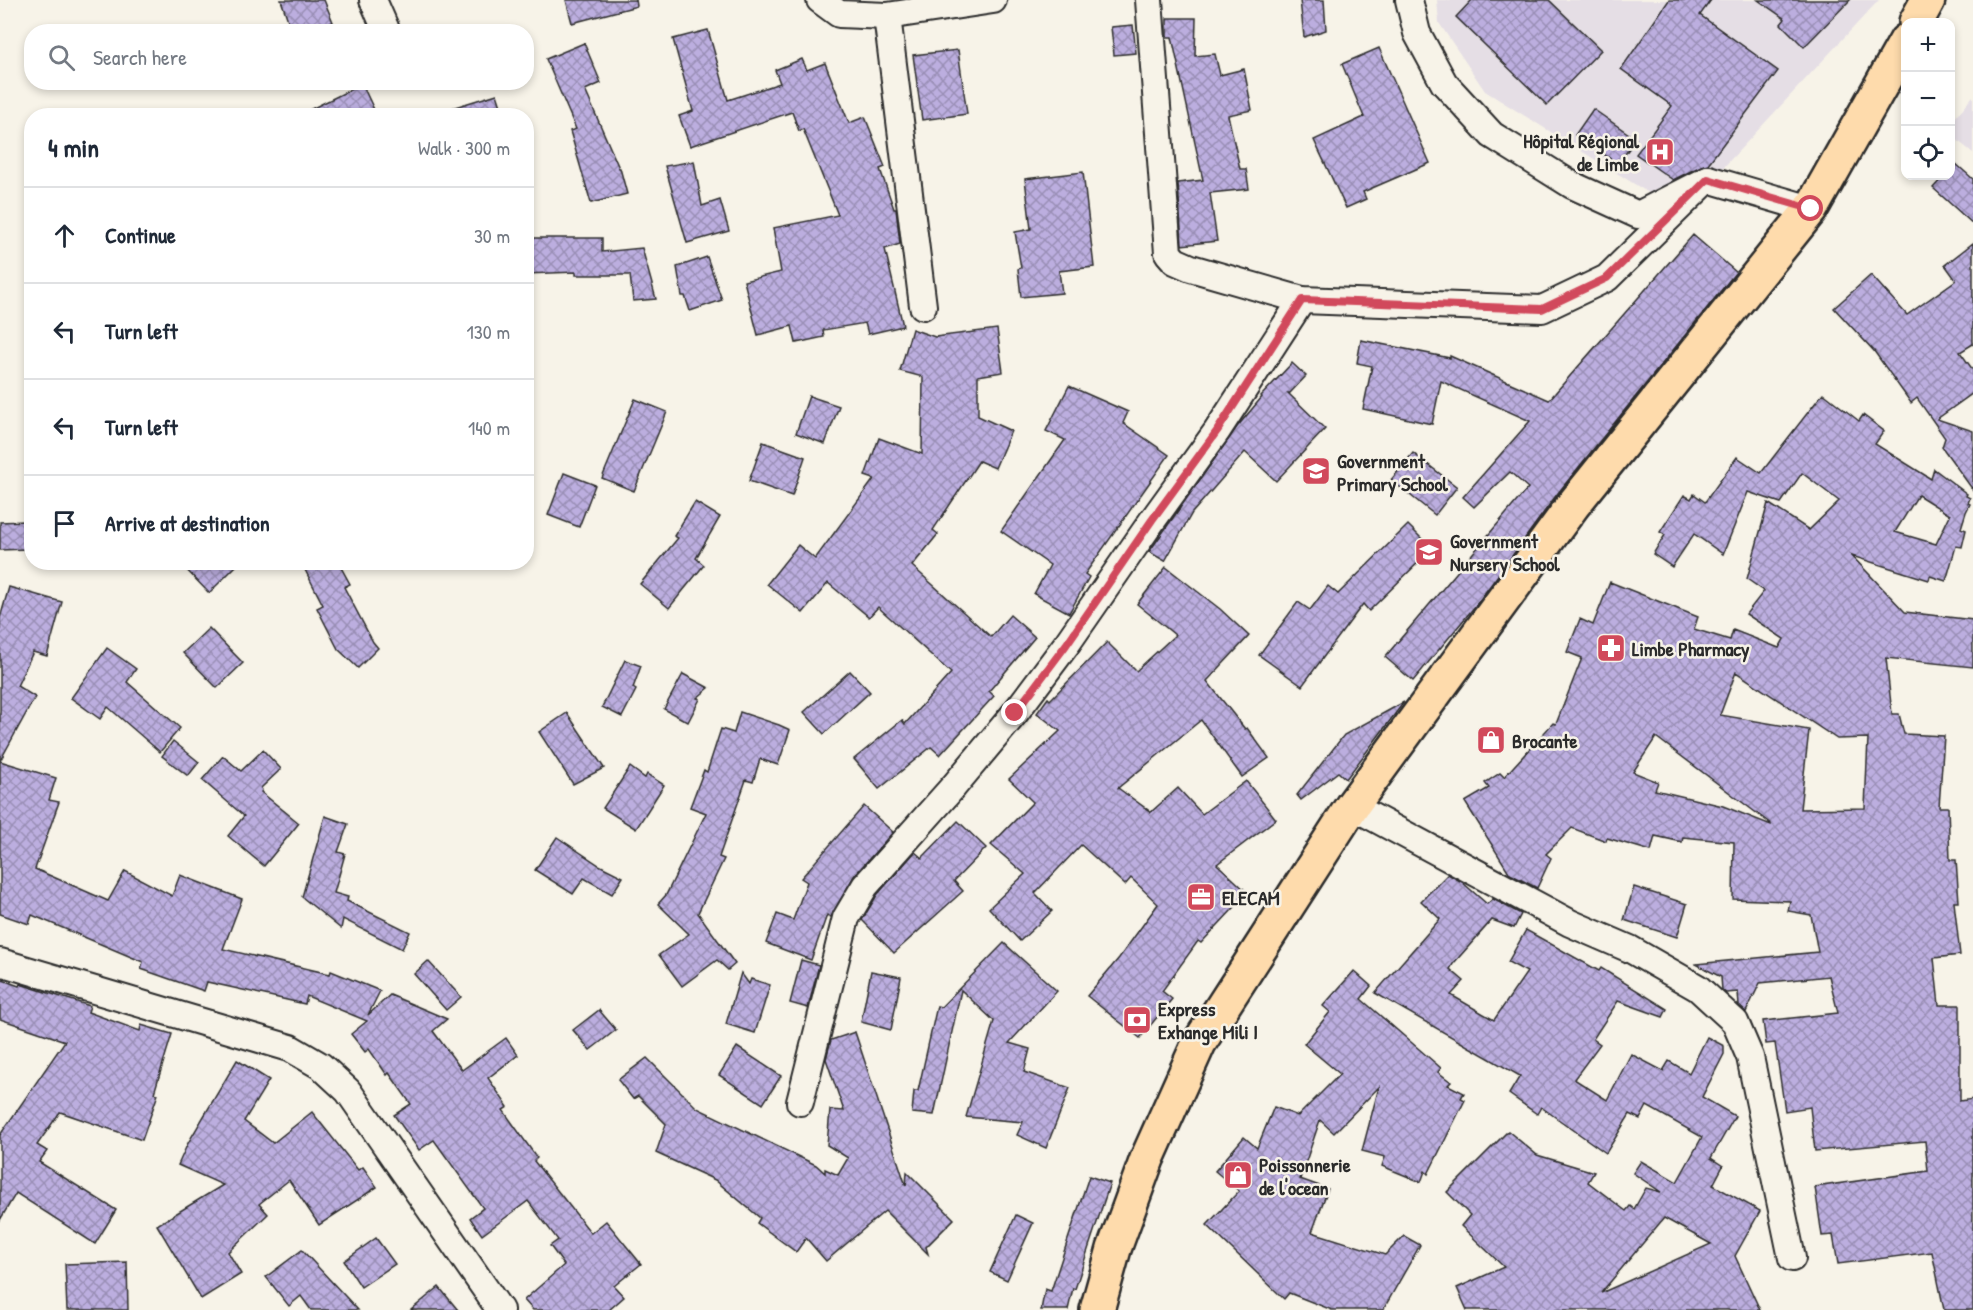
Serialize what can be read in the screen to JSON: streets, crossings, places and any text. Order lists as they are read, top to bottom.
{
  "places": {
    "hospital": ["Hôpital Régional de Limbe"],
    "school or university": ["Government Primary School", "Government Nursery School"],
    "pharmacy": ["Limbe Pharmacy"],
    "shop": ["Brocante", "Poissonnerie de l'ocean"],
    "office": ["ELECAM"],
    "bank": ["Express Exhange Mili I"]
  },
  "page": {
    "map_buttons": ["+", "−"],
    "search": "Search here",
    "heading": ["4 min", "Walk · 300 m"],
    "list": [
      ["Continue", "30 m"],
      ["Turn left", "130 m"],
      ["Turn left", "140 m"],
      "Arrive at destination"
    ]
  }
}
